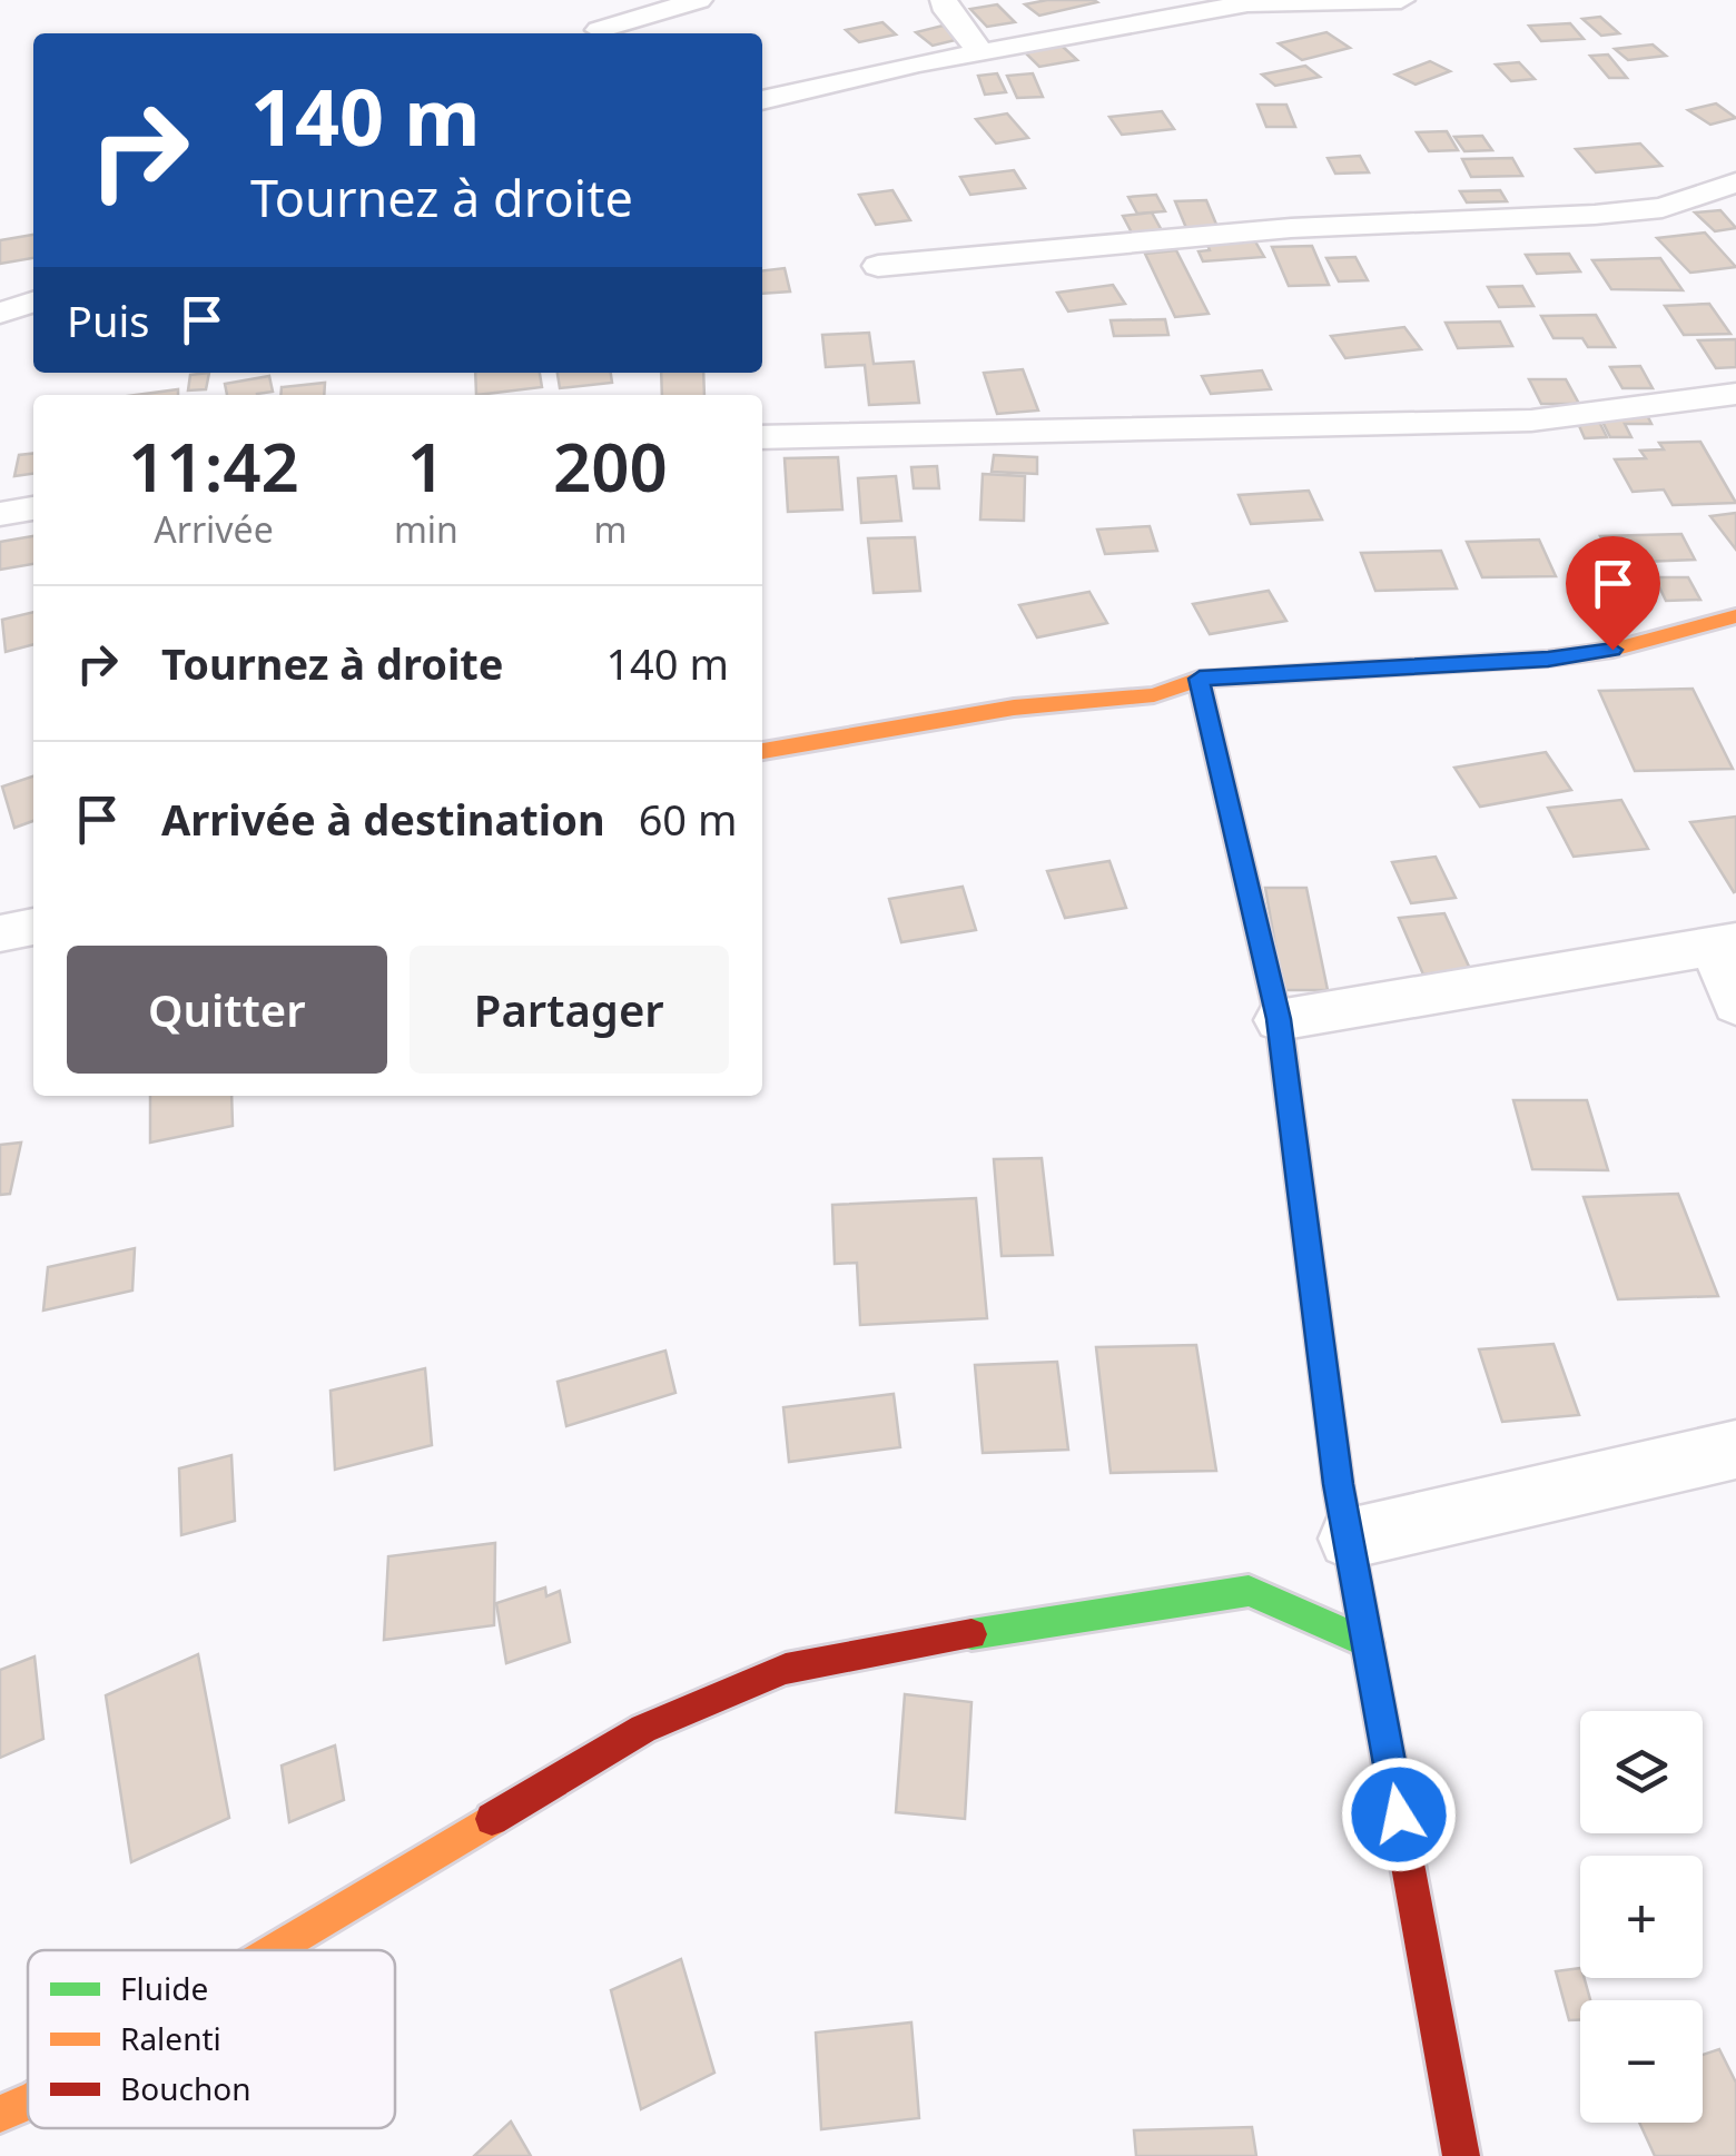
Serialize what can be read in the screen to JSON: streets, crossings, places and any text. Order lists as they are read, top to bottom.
{
  "legend": ["Fluide", "Ralenti", "Bouchon"],
  "page": {
    "turn": ["140 m", "Tournez à droite"],
    "then": "Puis",
    "eta": [
      "11:42",
      "Arrivée",
      "1",
      "min",
      "200",
      "m"
    ],
    "list": [
      {
        "name": "Tournez à droite",
        "value": "140 m"
      },
      {
        "name": "Arrivée à destination",
        "value": "60 m"
      }
    ],
    "buttons": ["Quitter", "Partager"],
    "map_buttons": ["+", "−"]
  }
}
